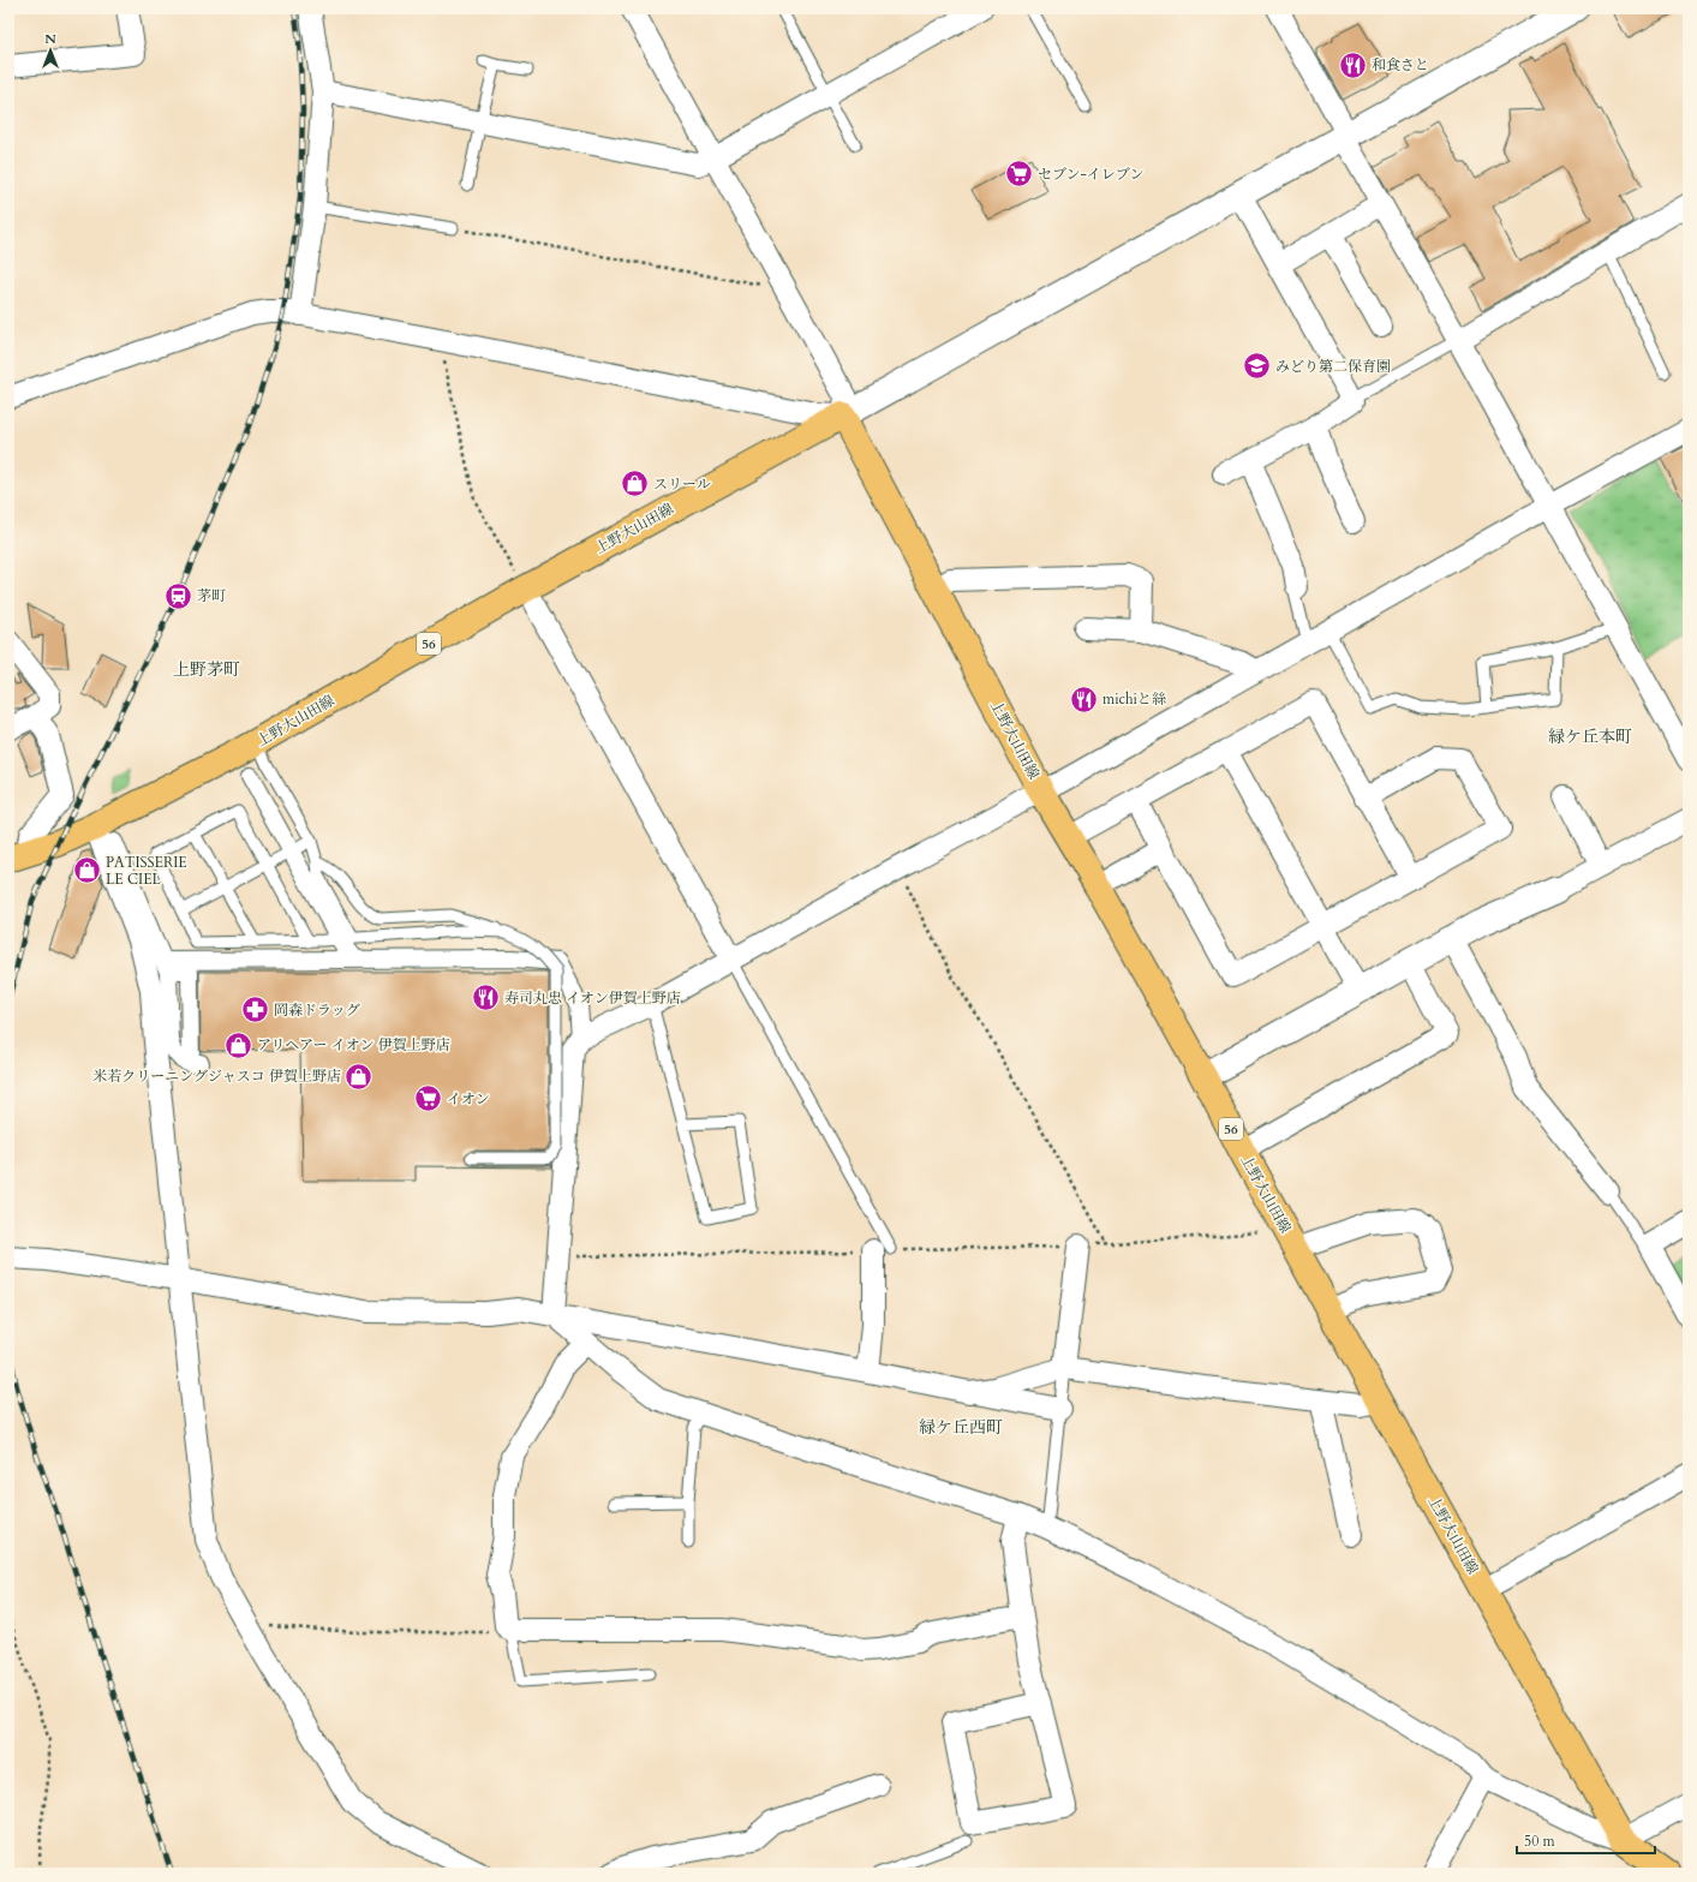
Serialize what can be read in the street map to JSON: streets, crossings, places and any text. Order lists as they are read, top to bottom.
{
  "streets": {
    "main road": ["上野大山田線", "56"]
  },
  "districts": ["上野茅町", "緑ケ丘本町", "緑ケ丘西町"],
  "places": {
    "restaurant": ["和食さと", "michiと絲", "寿司丸忠 イオン伊賀上野店"],
    "supermarket": ["セブン-イレブン", "イオン"],
    "school or university": ["みどり第二保育園"],
    "shop": [
      "スリール",
      "PATISSERIE LE CIEL",
      "アリヘアー イオン 伊賀上野店",
      "米若クリーニングジャスコ 伊賀上野店"
    ],
    "station": ["茅町"],
    "pharmacy": ["岡森ドラッグ"]
  },
  "scale_bar": "50 m",
  "north": "top"
}
